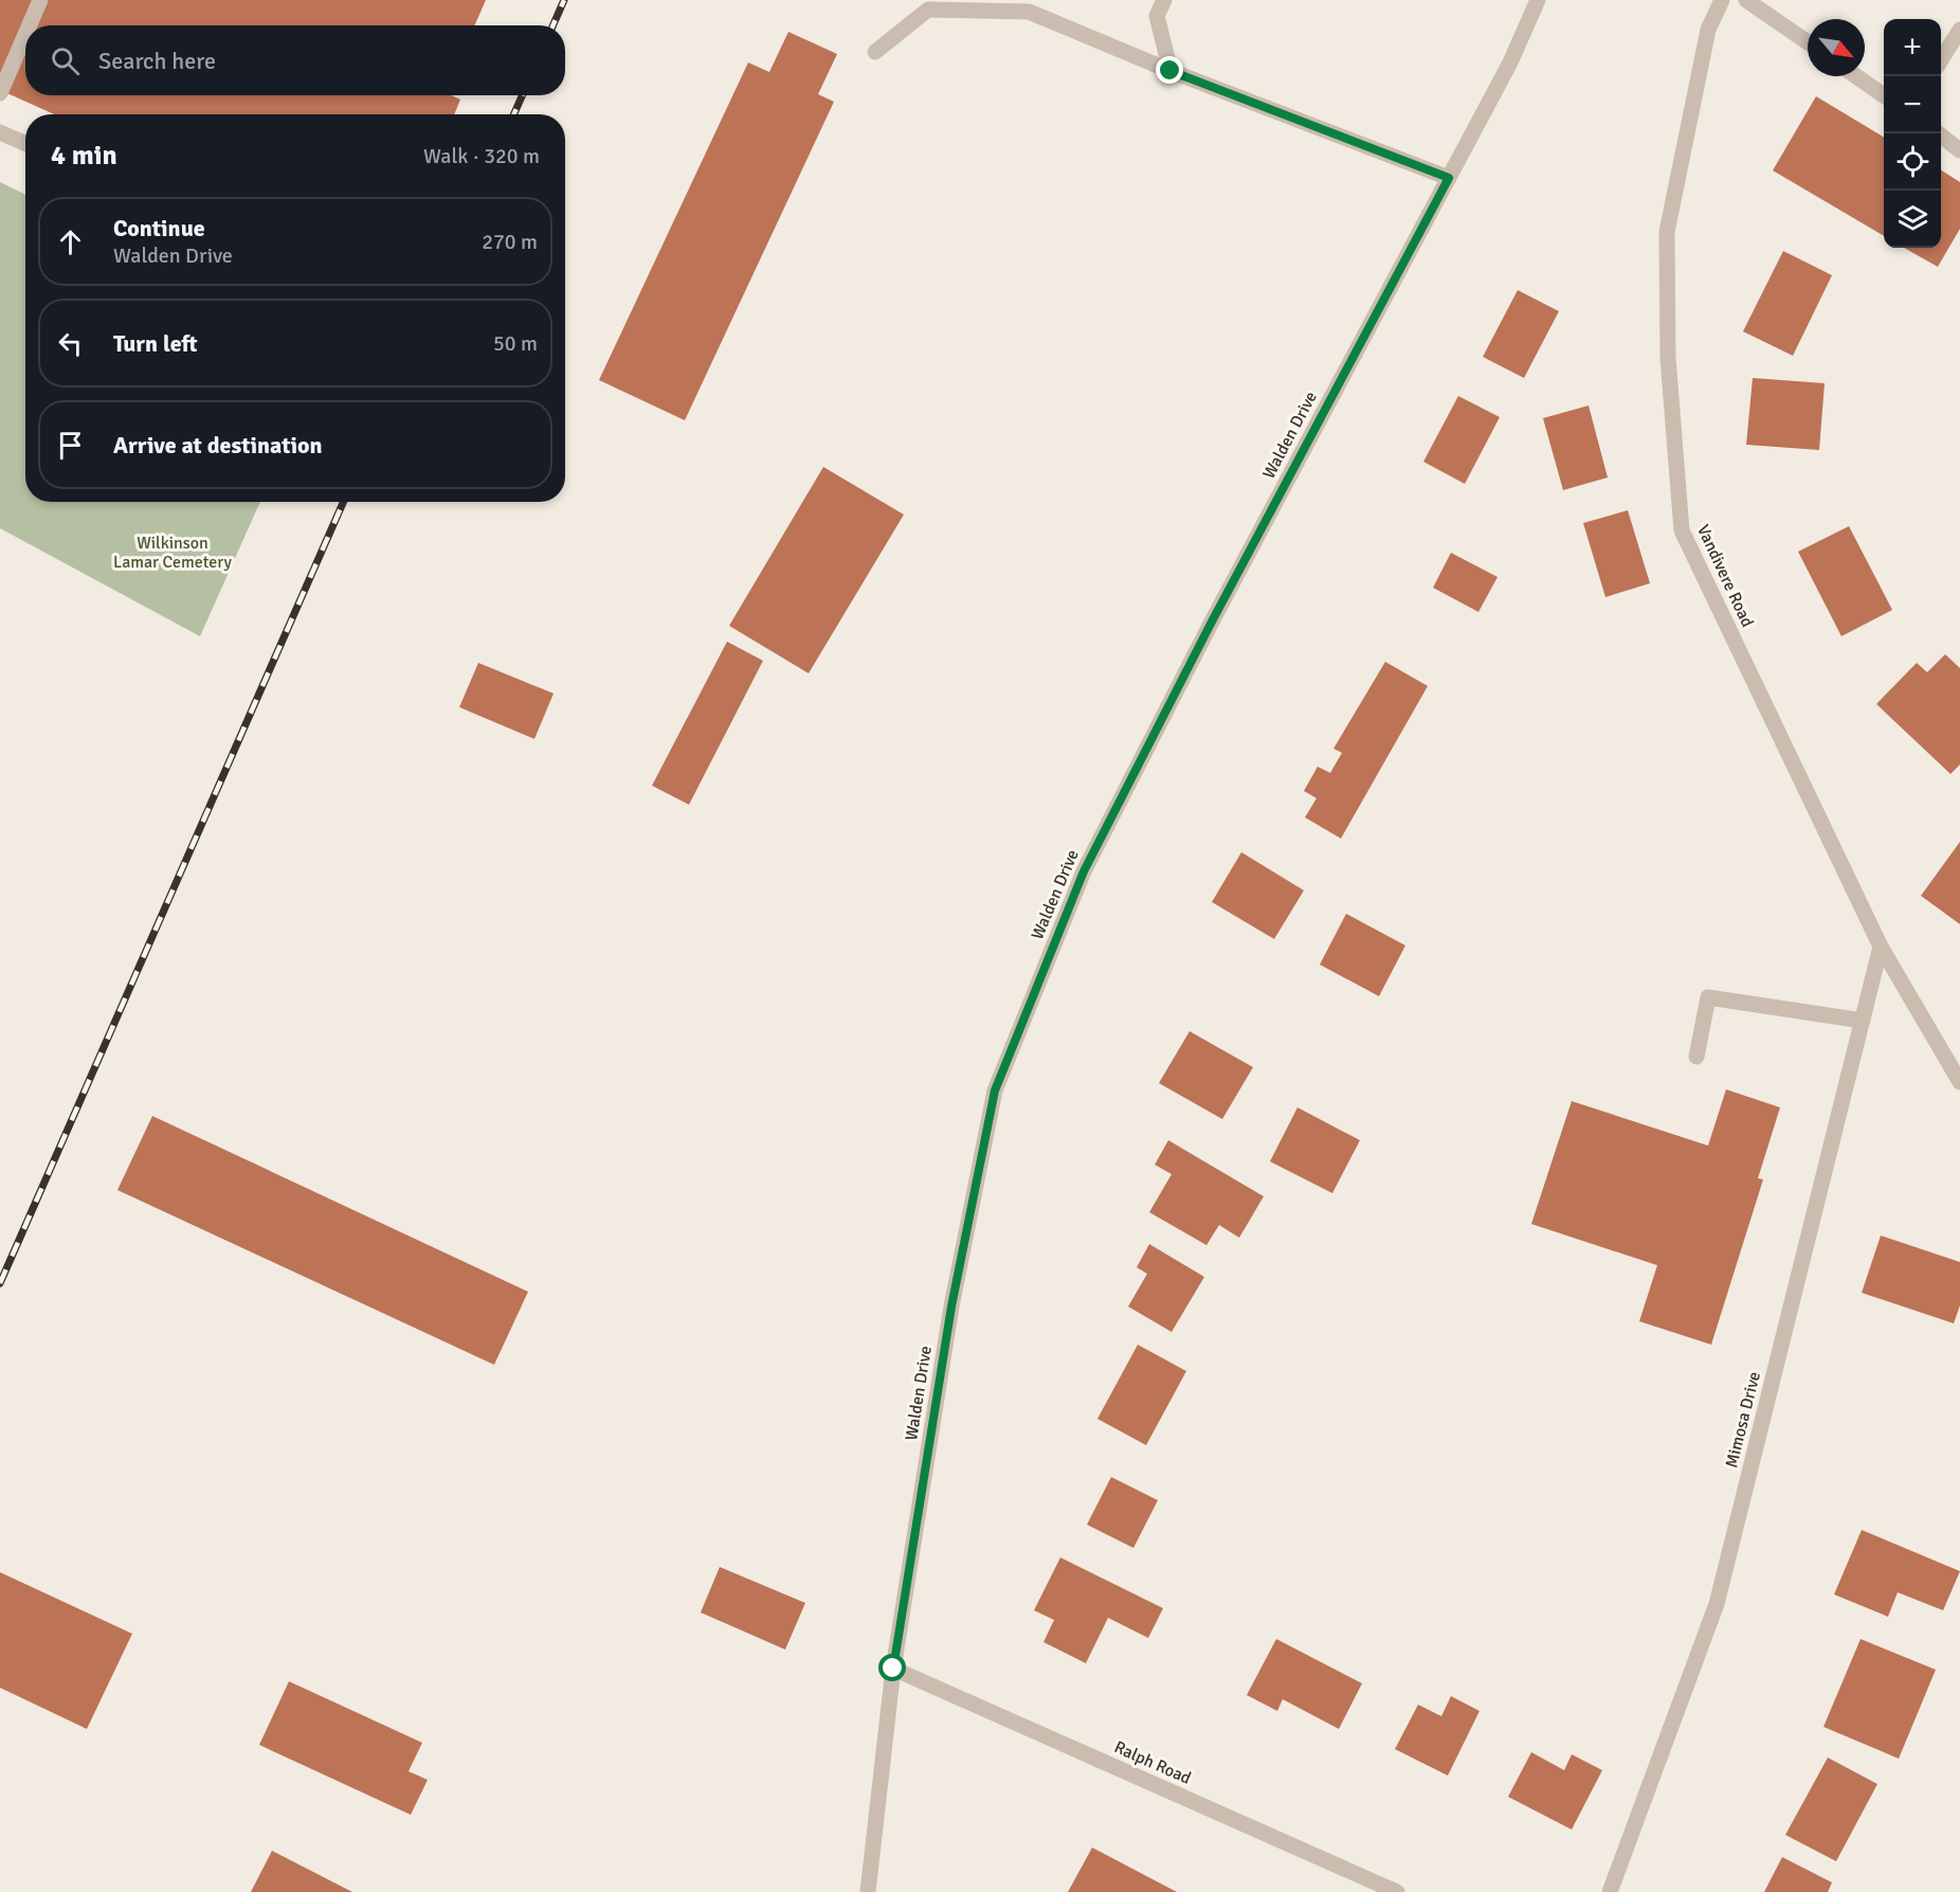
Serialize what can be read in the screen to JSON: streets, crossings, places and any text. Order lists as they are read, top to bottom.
{
  "streets": {
    "street": [
      "Walden Drive",
      "Vandivere Road",
      "Mimosa Drive",
      "Ralph Road"
    ]
  },
  "crossings": [
    ["Walden Drive", "Ralph Road"],
    ["Vandivere Road", "Mimosa Drive"]
  ],
  "parks": ["Wilkinson Lamar Cemetery"],
  "north": "bottom right",
  "page": {
    "map_buttons": ["+", "−"],
    "search": "Search here",
    "heading": ["4 min", "Walk · 320 m"],
    "list": [
      ["Continue", "Walden Drive", "270 m"],
      ["Turn left", "50 m"],
      "Arrive at destination"
    ]
  }
}
